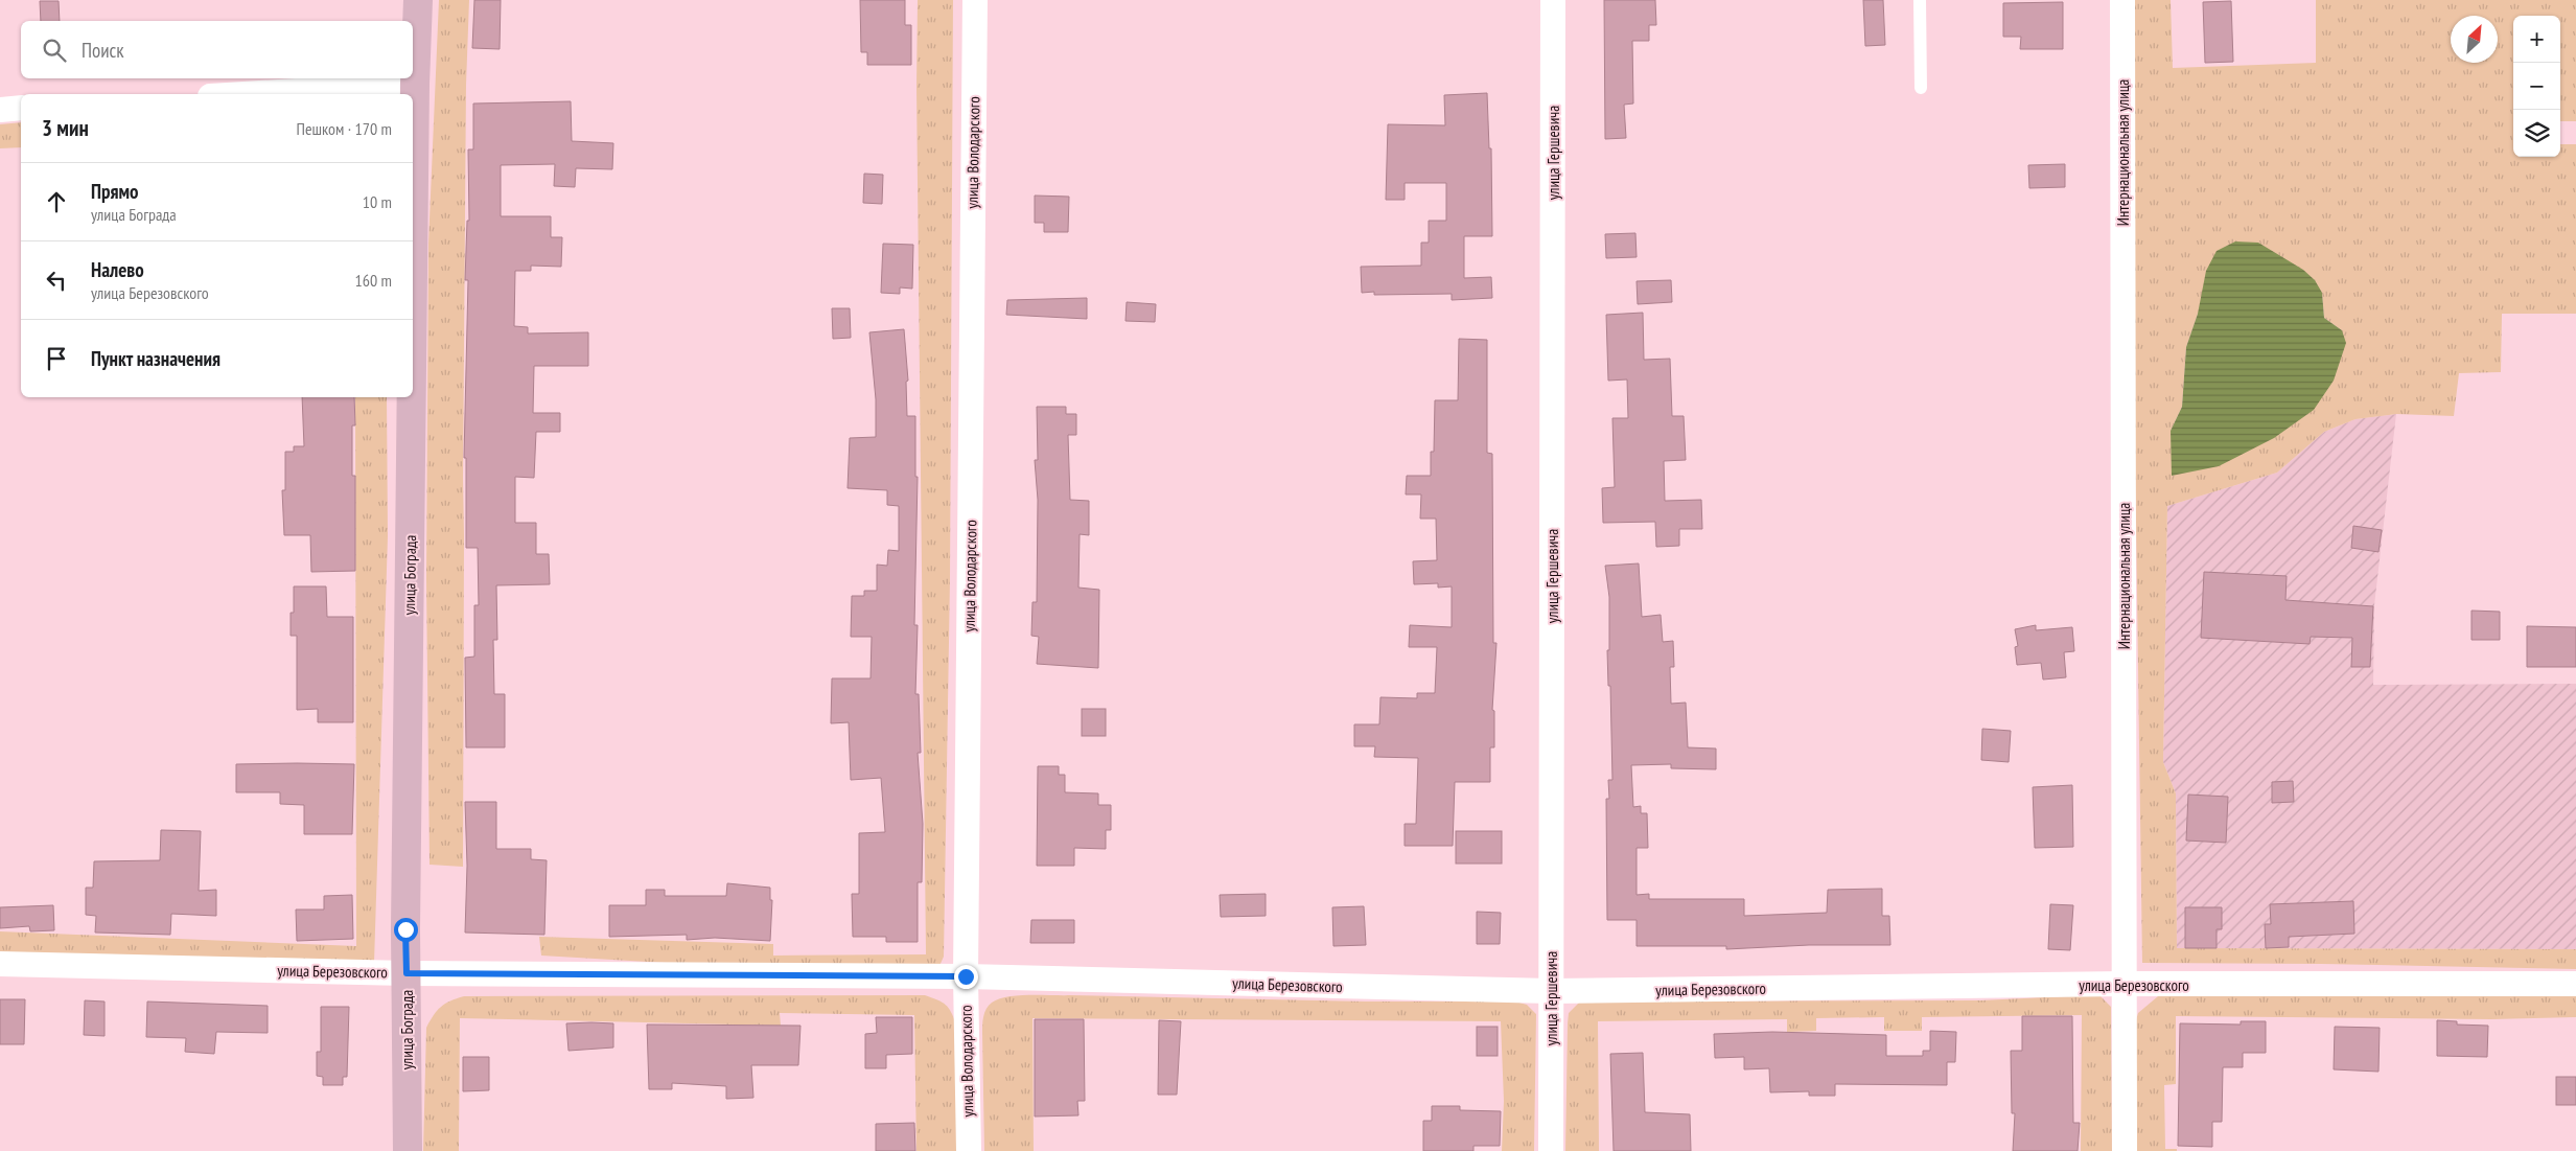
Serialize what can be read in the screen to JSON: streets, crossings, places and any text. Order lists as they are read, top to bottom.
{
  "streets": {
    "street": [
      "улица Володарского",
      "улица Гершевича",
      "Интернациональная улица",
      "улица Бограда",
      "улица Березовского"
    ]
  },
  "crossings": [
    ["улица Володарского", "улица Березовского"],
    ["улица Гершевича", "улица Березовского"],
    ["Интернациональная улица", "улица Березовского"],
    ["улица Бограда", "улица Березовского"]
  ],
  "north": "top right",
  "page": {
    "map_buttons": ["+", "−"],
    "search": "Поиск",
    "heading": ["3 мин", "Пешком · 170 m"],
    "list": [
      ["Прямо", "улица Бограда", "10 m"],
      ["Налево", "улица Березовского", "160 m"],
      "Пункт назначения"
    ]
  }
}
